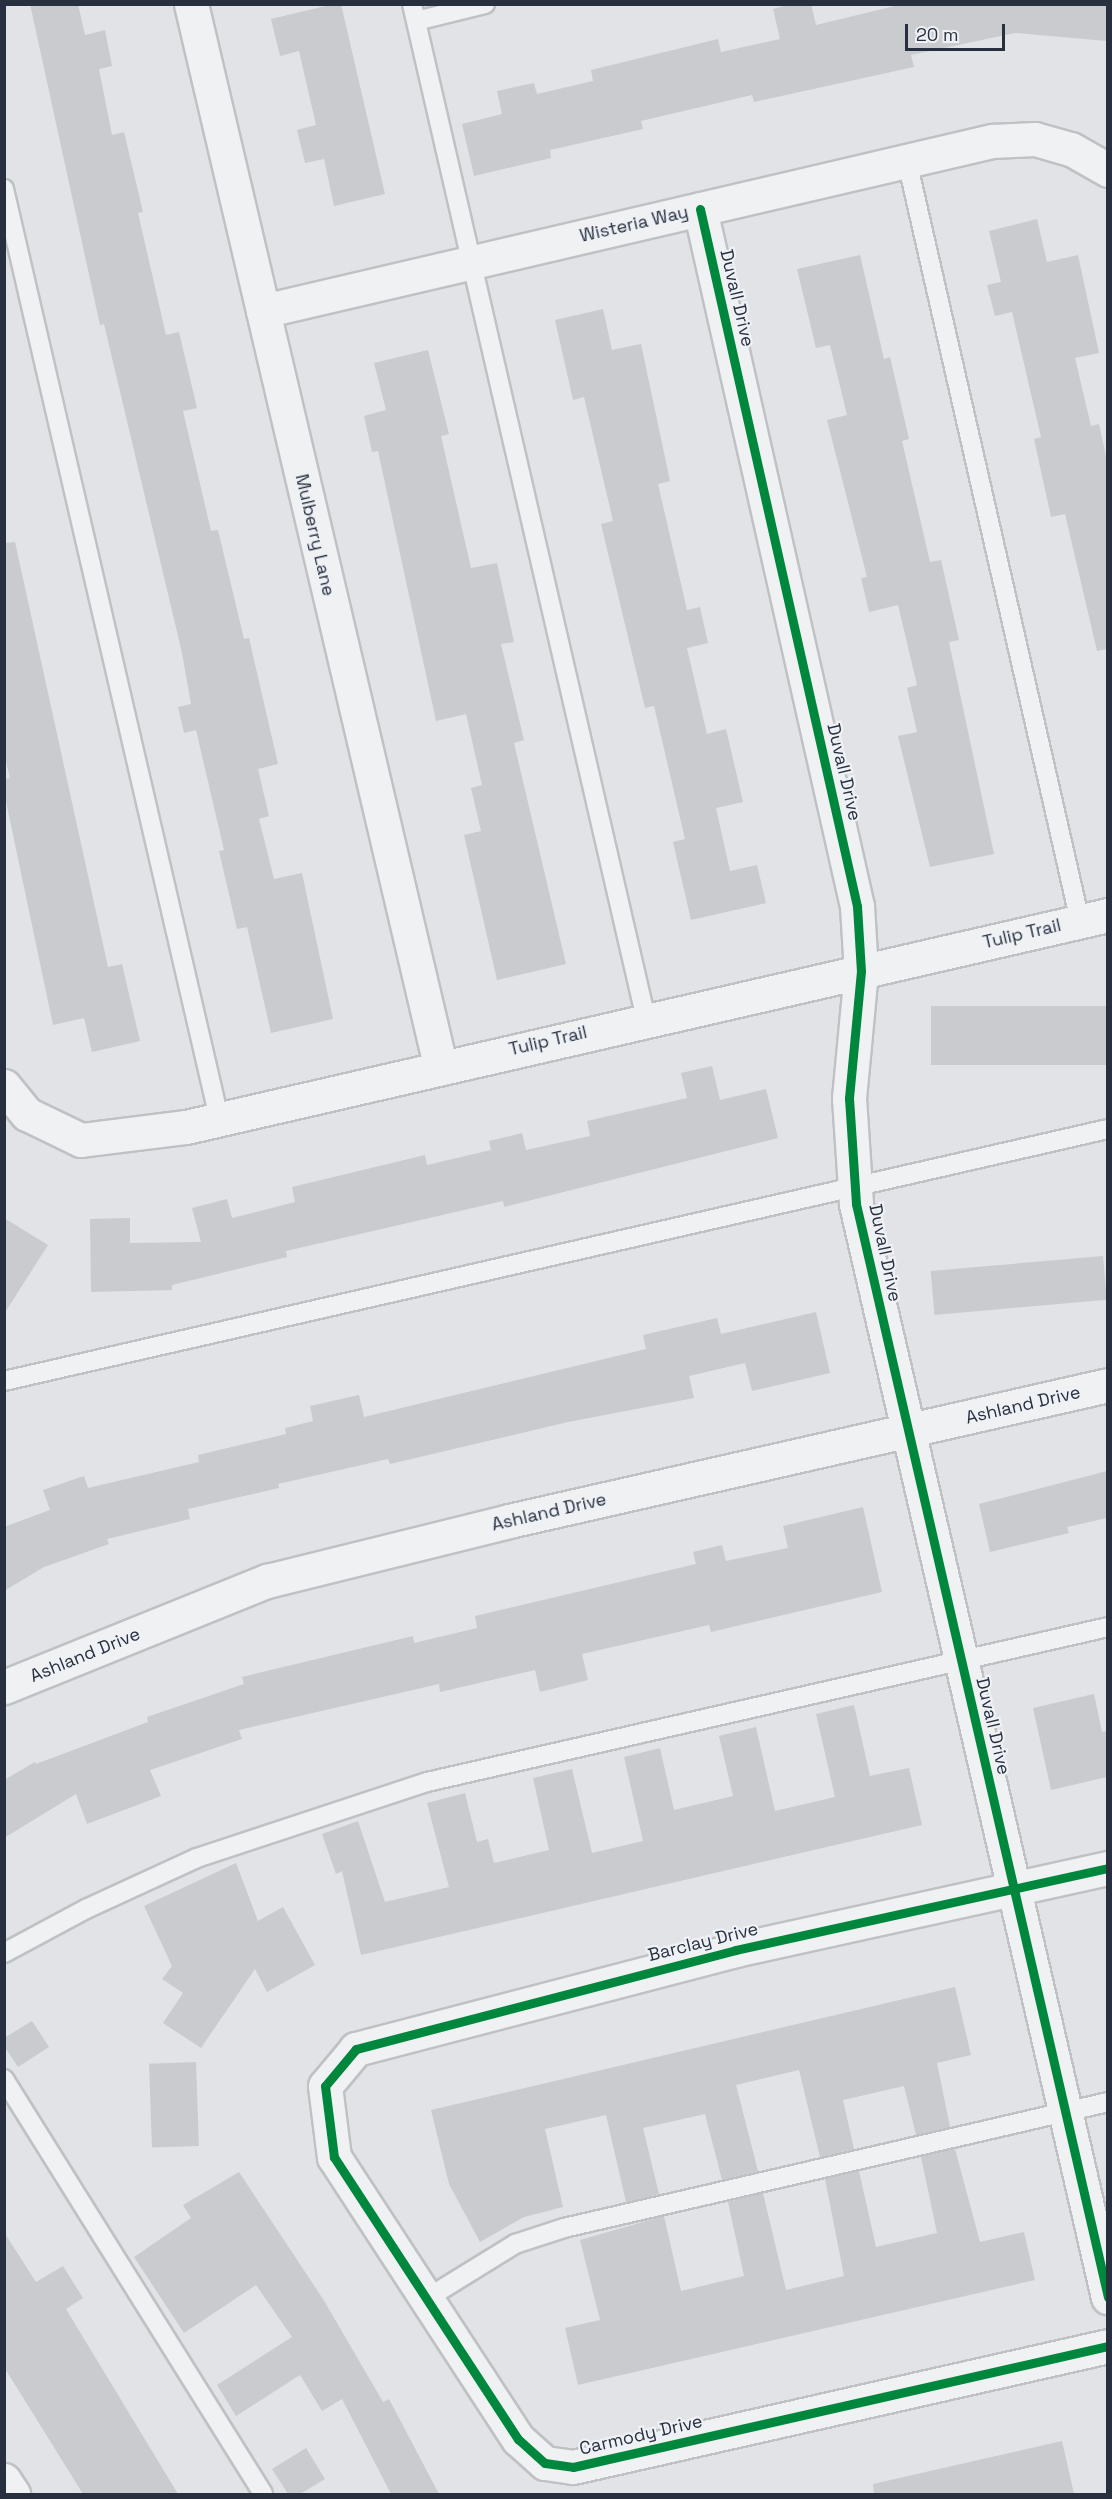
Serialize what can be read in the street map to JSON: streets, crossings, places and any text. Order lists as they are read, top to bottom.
{
  "streets": {
    "street": [
      "Wisteria Way",
      "Duvall Drive",
      "Mulberry Lane",
      "Tulip Trail",
      "Ashland Drive",
      "Barclay Drive",
      "Carmody Drive"
    ]
  },
  "crossings": [
    ["Wisteria Way", "Duvall Drive"],
    ["Wisteria Way", "Mulberry Lane"],
    ["Duvall Drive", "Tulip Trail"],
    ["Duvall Drive", "Ashland Drive"],
    ["Duvall Drive", "Barclay Drive"],
    ["Mulberry Lane", "Tulip Trail"],
    ["Barclay Drive", "Carmody Drive"]
  ],
  "scale_bar": "20 m"
}
